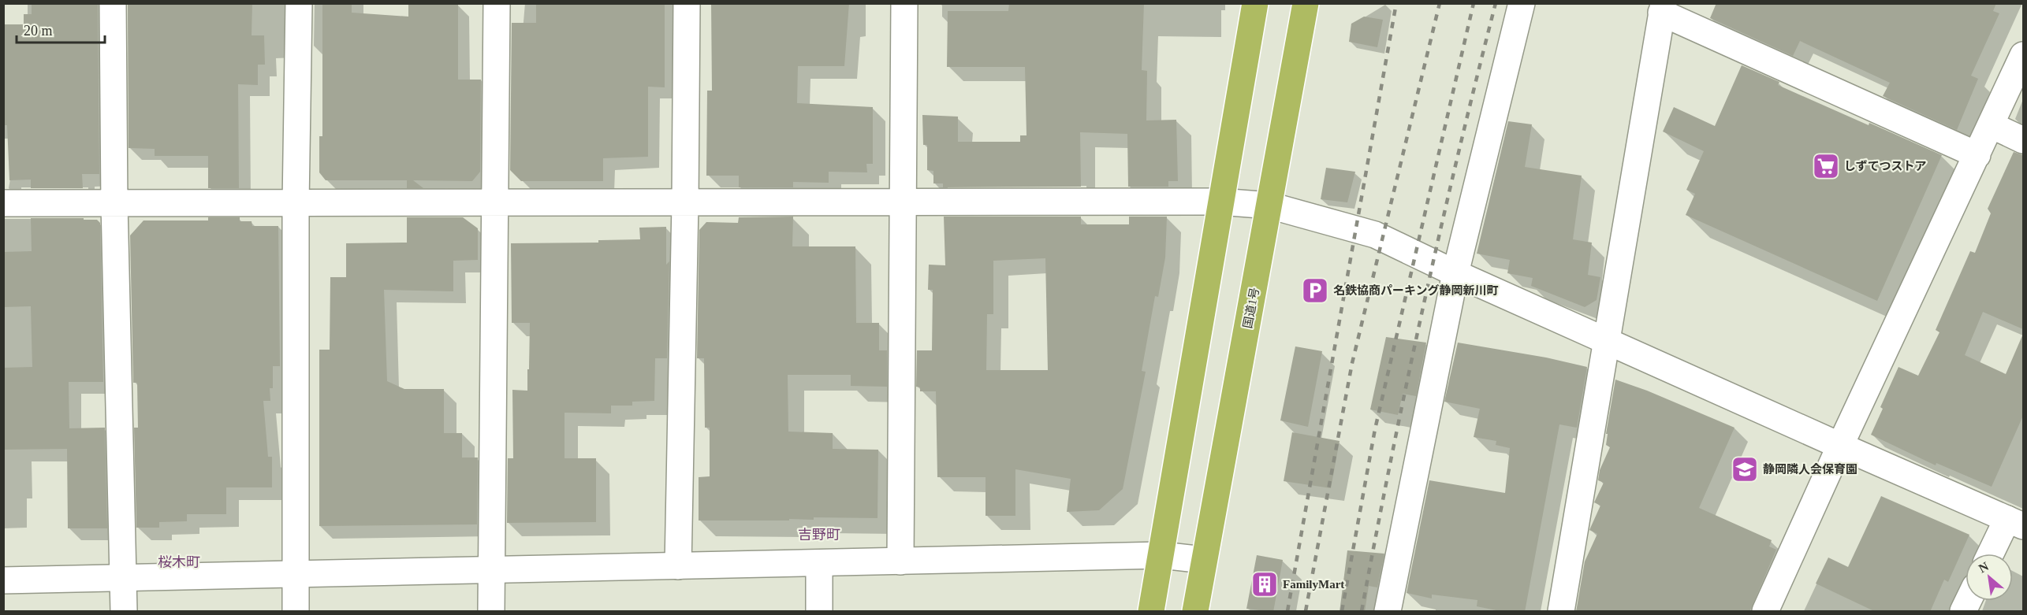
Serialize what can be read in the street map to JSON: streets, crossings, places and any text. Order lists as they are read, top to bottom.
{
  "streets": {
    "highway": ["国道1号"]
  },
  "districts": ["吉野町", "桜木町"],
  "places": {
    "supermarket": ["しずてつストア"],
    "parking": ["名鉄協商パーキング静岡新川町"],
    "school or university": ["静岡隣人会保育園"],
    "building": ["FamilyMart"]
  },
  "scale_bar": "20 m",
  "north": "top left"
}
